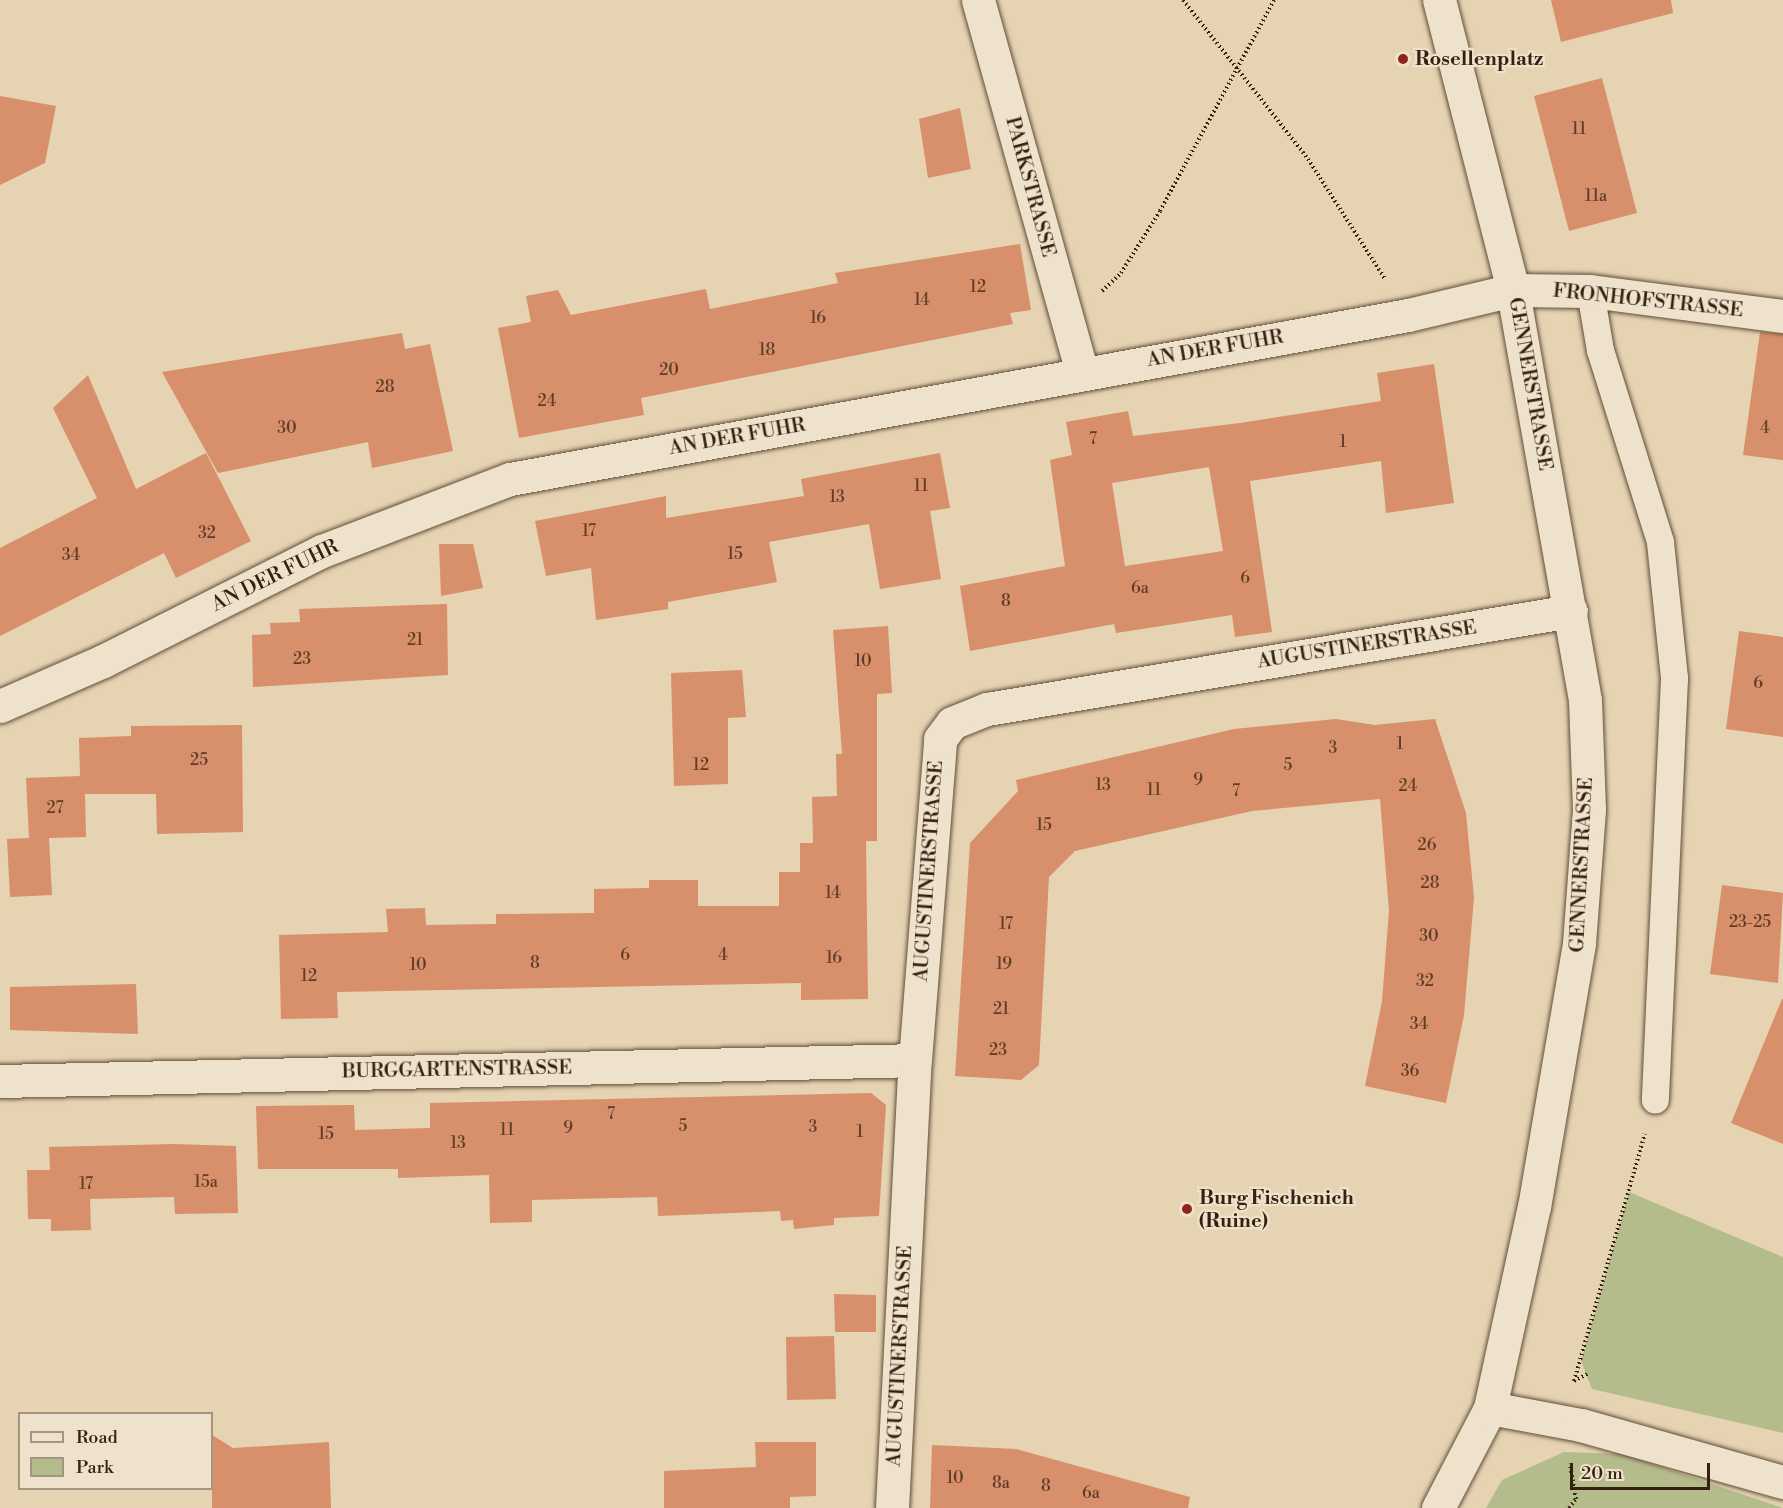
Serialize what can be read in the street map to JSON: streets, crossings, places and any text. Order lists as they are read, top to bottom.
{
  "streets": {
    "street": [
      "PARKSTRASSE",
      "FRONHOFSTRASSE",
      "AN DER FUHR",
      "GENNERSTRASSE",
      "AUGUSTINERSTRASSE",
      "BURGGARTENSTRASSE"
    ]
  },
  "crossings": [
    ["PARKSTRASSE", "AN DER FUHR"],
    ["FRONHOFSTRASSE", "AN DER FUHR"],
    ["FRONHOFSTRASSE", "GENNERSTRASSE"],
    ["AN DER FUHR", "GENNERSTRASSE"],
    ["GENNERSTRASSE", "AUGUSTINERSTRASSE"],
    ["AUGUSTINERSTRASSE", "BURGGARTENSTRASSE"]
  ],
  "places": ["Rosellenplatz", "Burg Fischenich (Ruine)"],
  "house_numbers": [
    "11",
    "11a",
    "12",
    "14",
    "16",
    "18",
    "20",
    "28",
    "24",
    "30",
    "4",
    "7",
    "1",
    "11",
    "13",
    "17",
    "32",
    "15",
    "34",
    "6",
    "6a",
    "8",
    "21",
    "23",
    "10",
    "6",
    "1",
    "3",
    "25",
    "12",
    "5",
    "9",
    "13",
    "24",
    "11",
    "7",
    "27",
    "15",
    "26",
    "28",
    "14",
    "23-25",
    "17",
    "30",
    "6",
    "4",
    "16",
    "8",
    "19",
    "10",
    "12",
    "32",
    "21",
    "34",
    "23",
    "36",
    "7",
    "5",
    "3",
    "9",
    "11",
    "1",
    "15",
    "13",
    "15a",
    "17",
    "10",
    "8a",
    "8",
    "6a"
  ],
  "legend": ["Road", "Park"],
  "scale_bar": "20 m"
}
